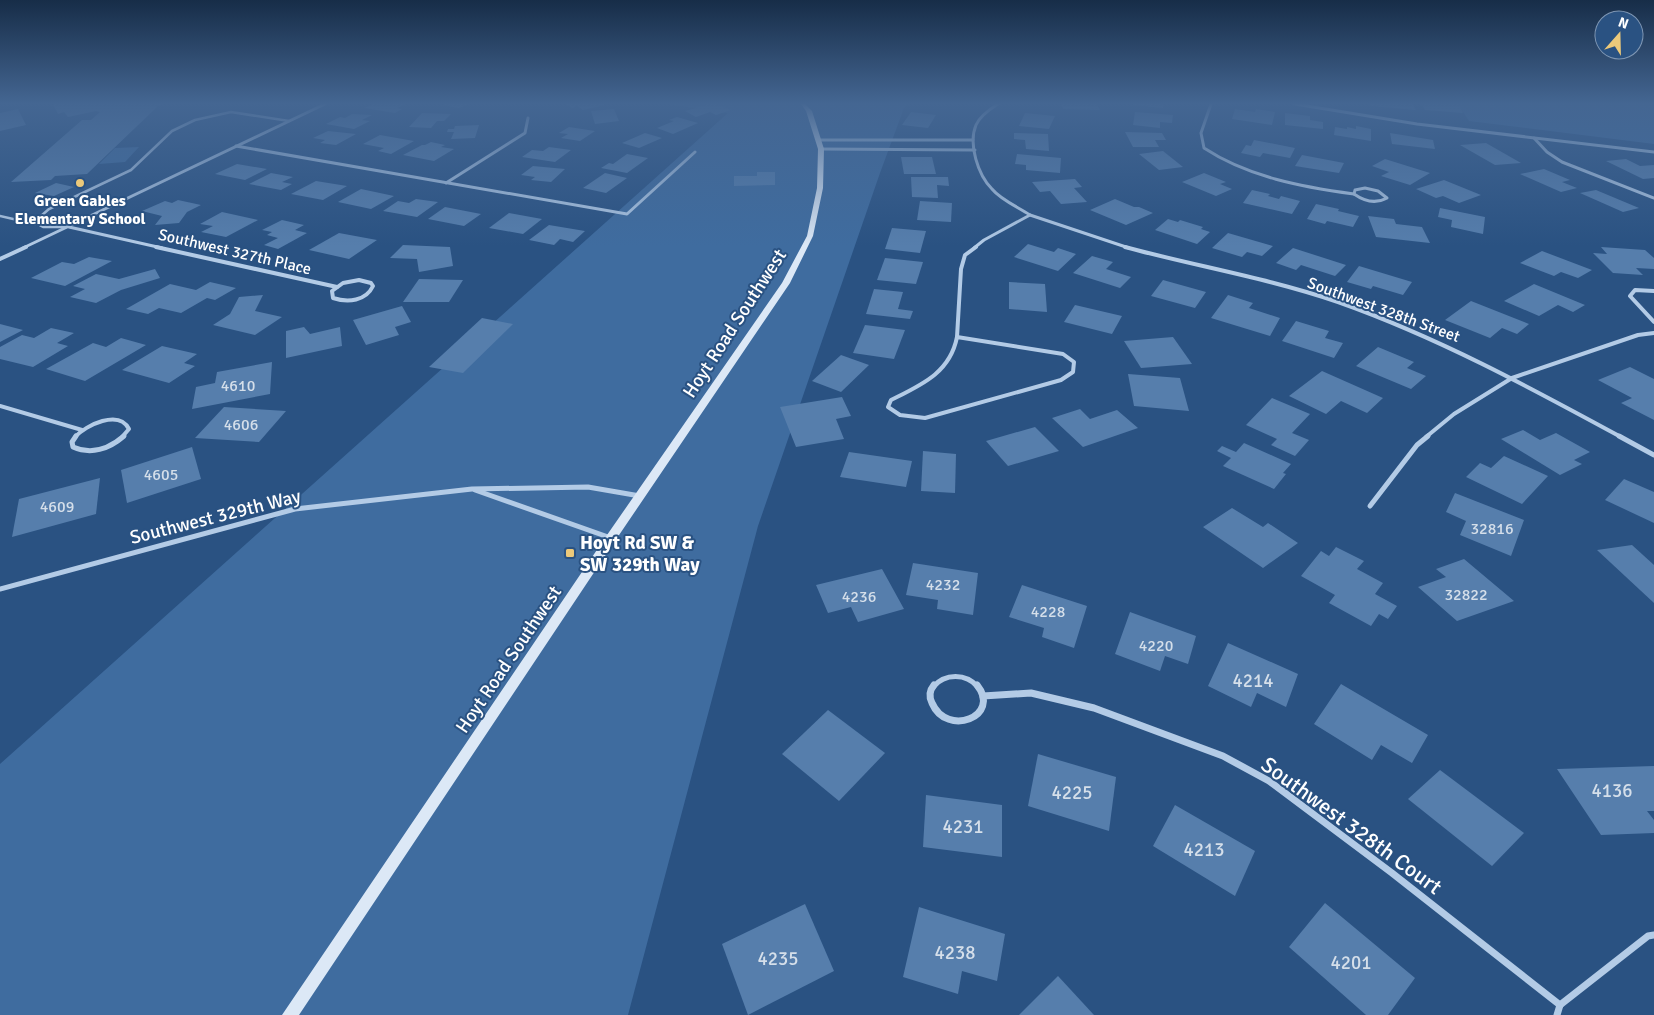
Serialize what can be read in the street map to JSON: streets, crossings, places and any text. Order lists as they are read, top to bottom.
{
  "streets": {
    "main road": ["Hoyt Road Southwest"],
    "street": [
      "Southwest 327th Place",
      "Southwest 328th Street",
      "Southwest 329th Way",
      "Southwest 328th Court"
    ]
  },
  "crossings": [
    ["Hoyt Road Southwest", "Southwest 329th Way"]
  ],
  "places": {
    "other": ["Green Gables Elementary School"],
    "transit": ["Hoyt Rd SW & SW 329th Way"]
  },
  "house_numbers": [
    "4610",
    "4606",
    "4605",
    "4609",
    "32816",
    "4232",
    "32822",
    "4236",
    "4228",
    "4220",
    "4214",
    "4136",
    "4225",
    "4231",
    "4213",
    "4238",
    "4235",
    "4201"
  ],
  "north": "top"
}
